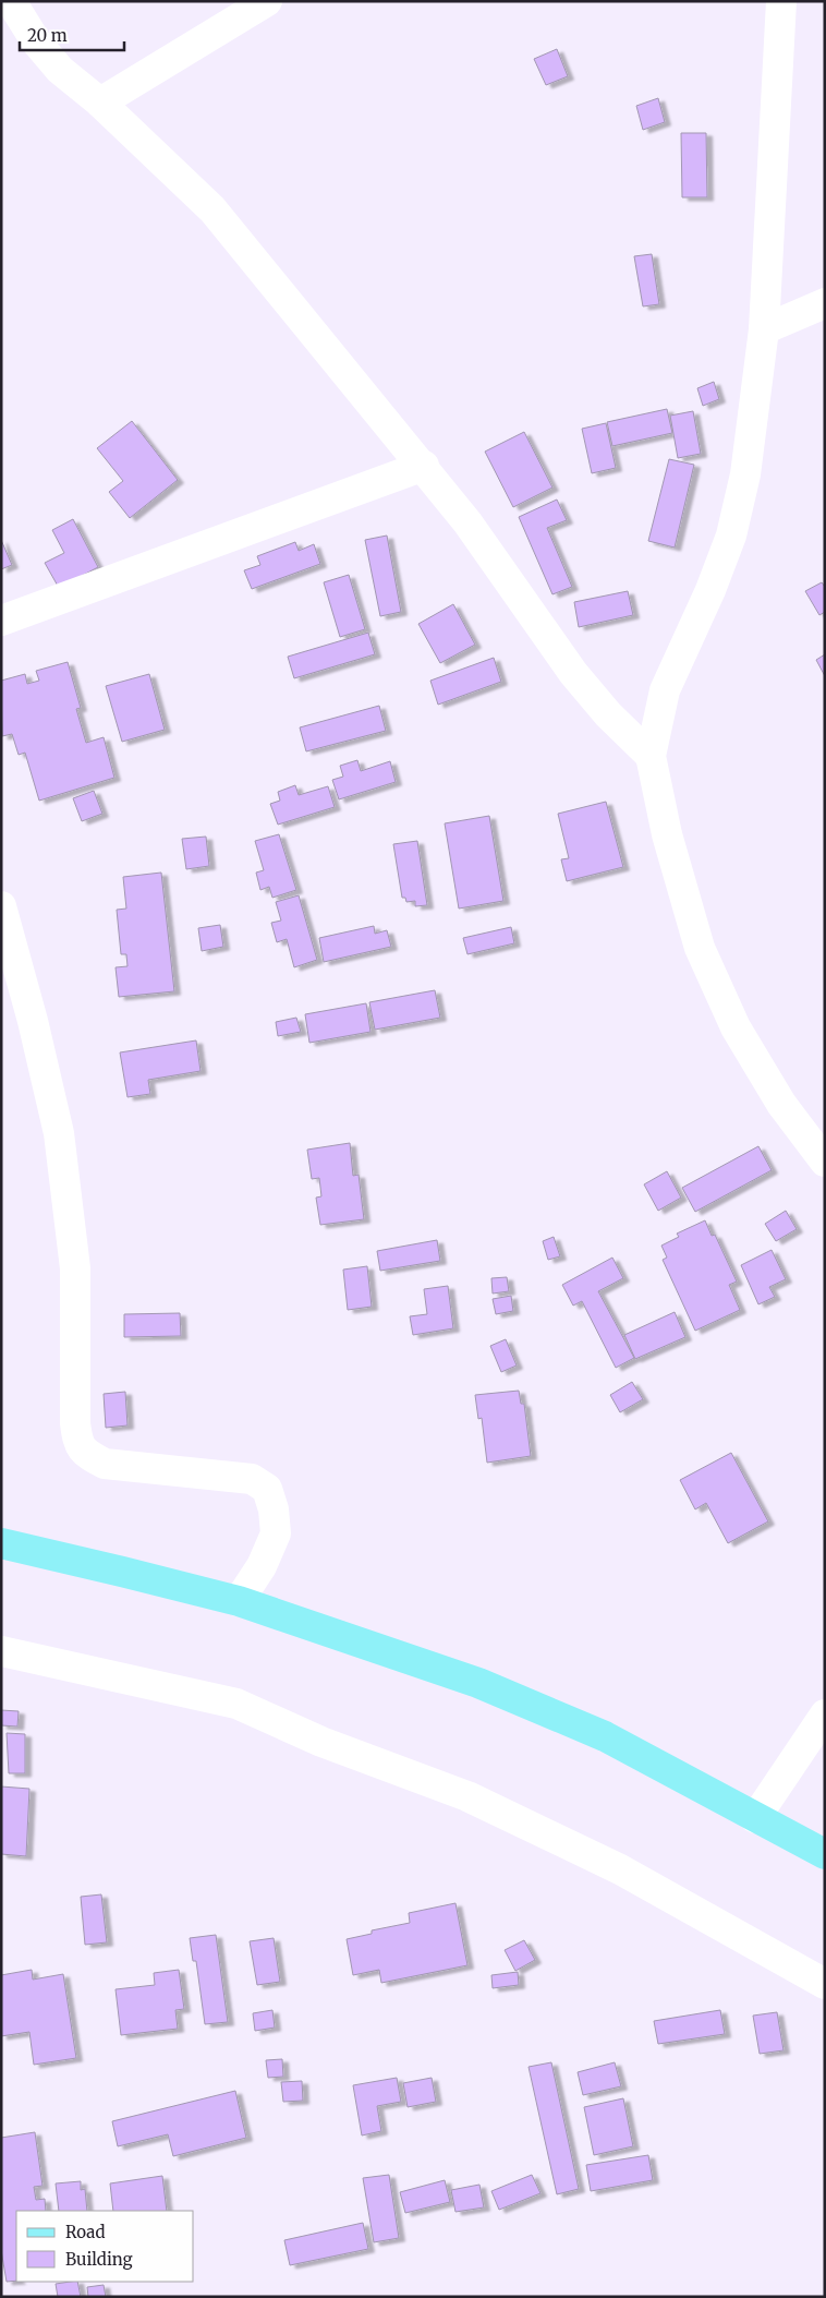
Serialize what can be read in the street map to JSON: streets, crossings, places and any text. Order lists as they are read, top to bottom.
{
  "legend": ["Road", "Building"],
  "scale_bar": "20 m"
}
